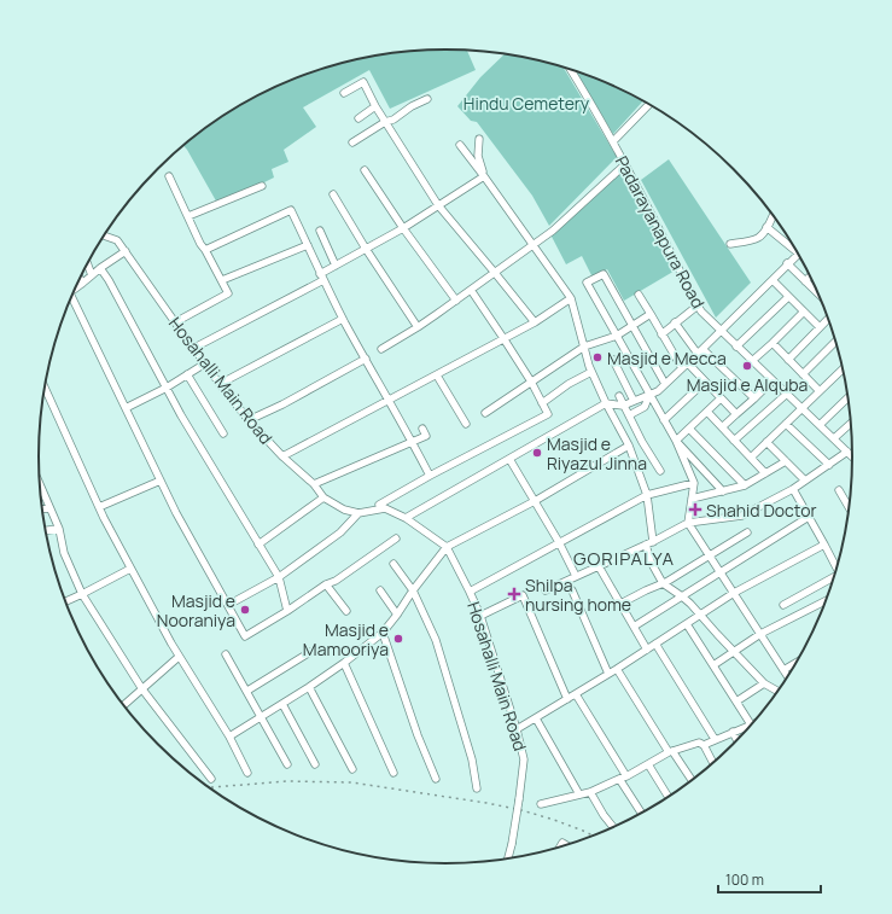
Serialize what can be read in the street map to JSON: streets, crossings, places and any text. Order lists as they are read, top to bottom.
{
  "streets": {
    "street": ["Padarayanapura Road", "Hosahalli Main Road"]
  },
  "districts": ["GORIPALYA"],
  "parks": ["Hindu Cemetery"],
  "places": {
    "other": [
      "Masjid e Mecca",
      "Masjid e Alquba",
      "Masjid e Riyazul Jinna",
      "Masjid e Nooraniya",
      "Masjid e Mamooriya"
    ],
    "health": ["Shahid Doctor", "Shilpa nursing home"]
  },
  "scale_bar": "100 m"
}
